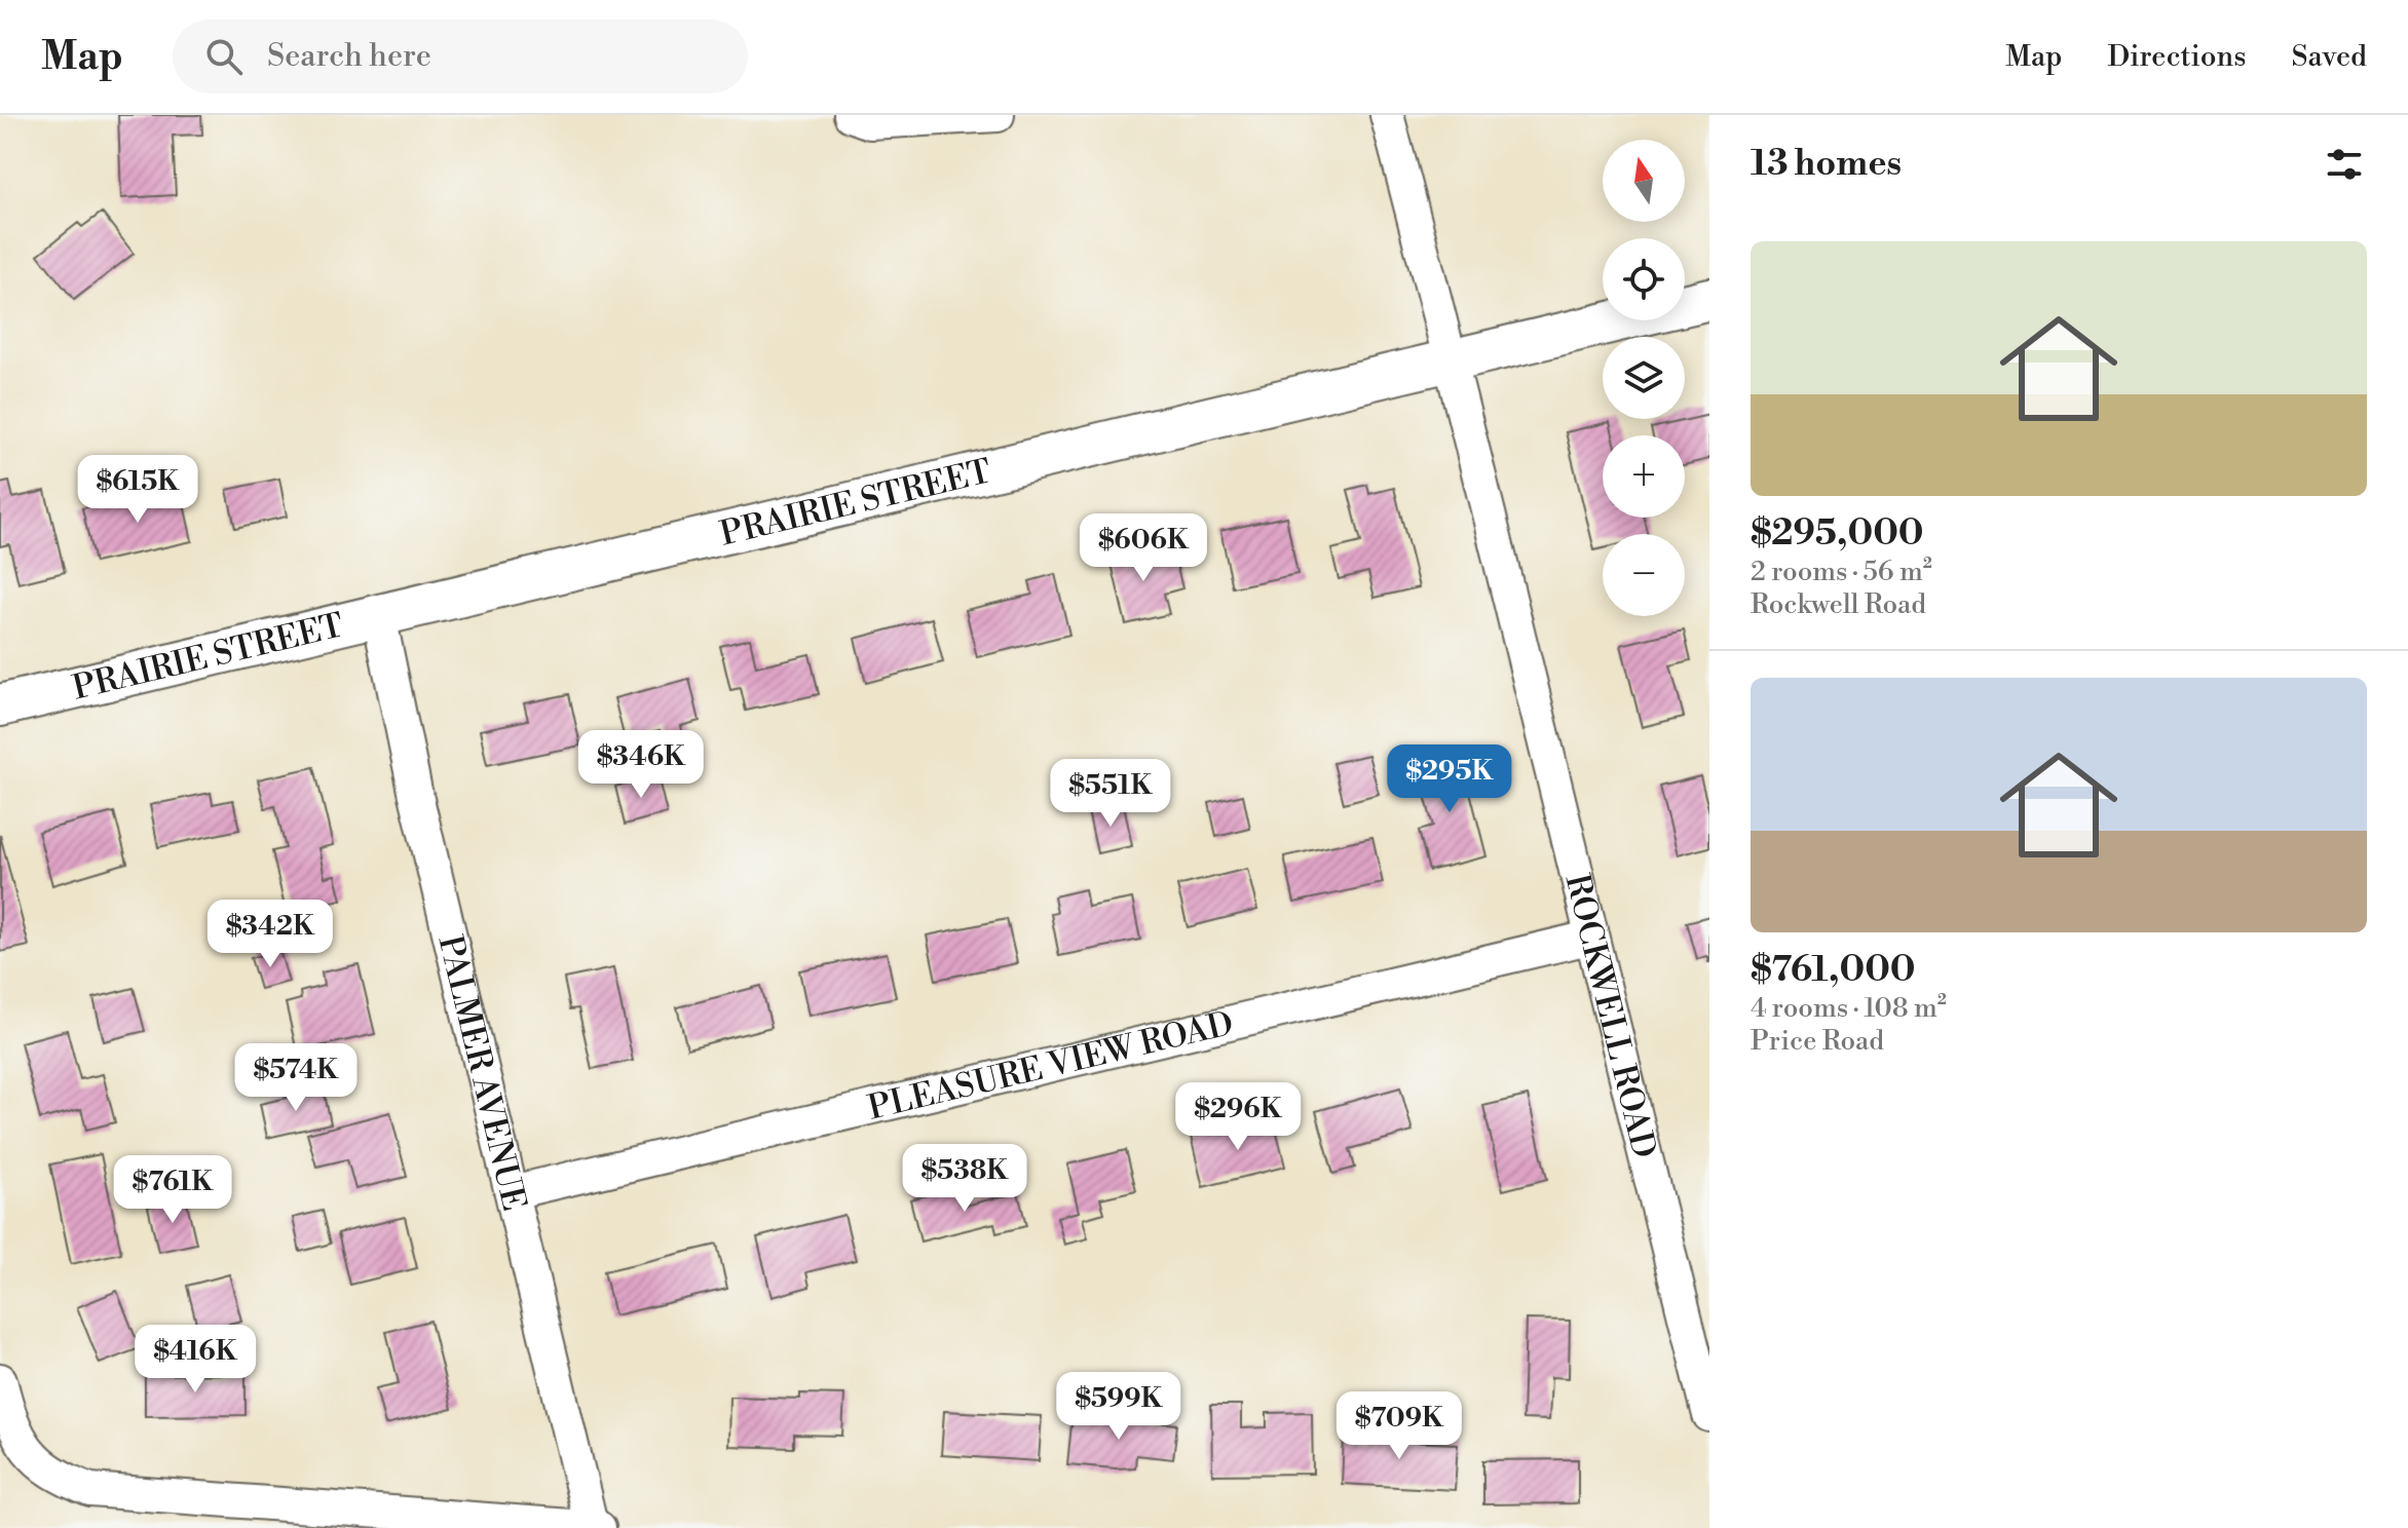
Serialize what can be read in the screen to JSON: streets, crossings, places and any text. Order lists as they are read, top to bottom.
{
  "streets": {
    "street": [
      "PRAIRIE STREET",
      "ROCKWELL ROAD",
      "PLEASURE VIEW ROAD",
      "PALMER AVENUE"
    ]
  },
  "crossings": [
    ["PRAIRIE STREET", "ROCKWELL ROAD"],
    ["PRAIRIE STREET", "PALMER AVENUE"],
    ["ROCKWELL ROAD", "PLEASURE VIEW ROAD"],
    ["PLEASURE VIEW ROAD", "PALMER AVENUE"]
  ],
  "north": "top",
  "page": {
    "header": "Map",
    "search": "Search here",
    "nav": ["Map", "Directions", "Saved"],
    "heading": "13 homes",
    "map_buttons": ["+", "−"],
    "list": [
      {
        "name": "$295,000",
        "note": "2 rooms · 56 m² · Rockwell Road"
      },
      {
        "name": "$761,000",
        "note": "4 rooms · 108 m² · Price Road"
      }
    ],
    "price": [
      "$615K",
      "$606K",
      "$346K",
      "$295K",
      "$551K",
      "$342K",
      "$574K",
      "$296K",
      "$538K",
      "$761K",
      "$416K",
      "$599K",
      "$709K"
    ]
  }
}
